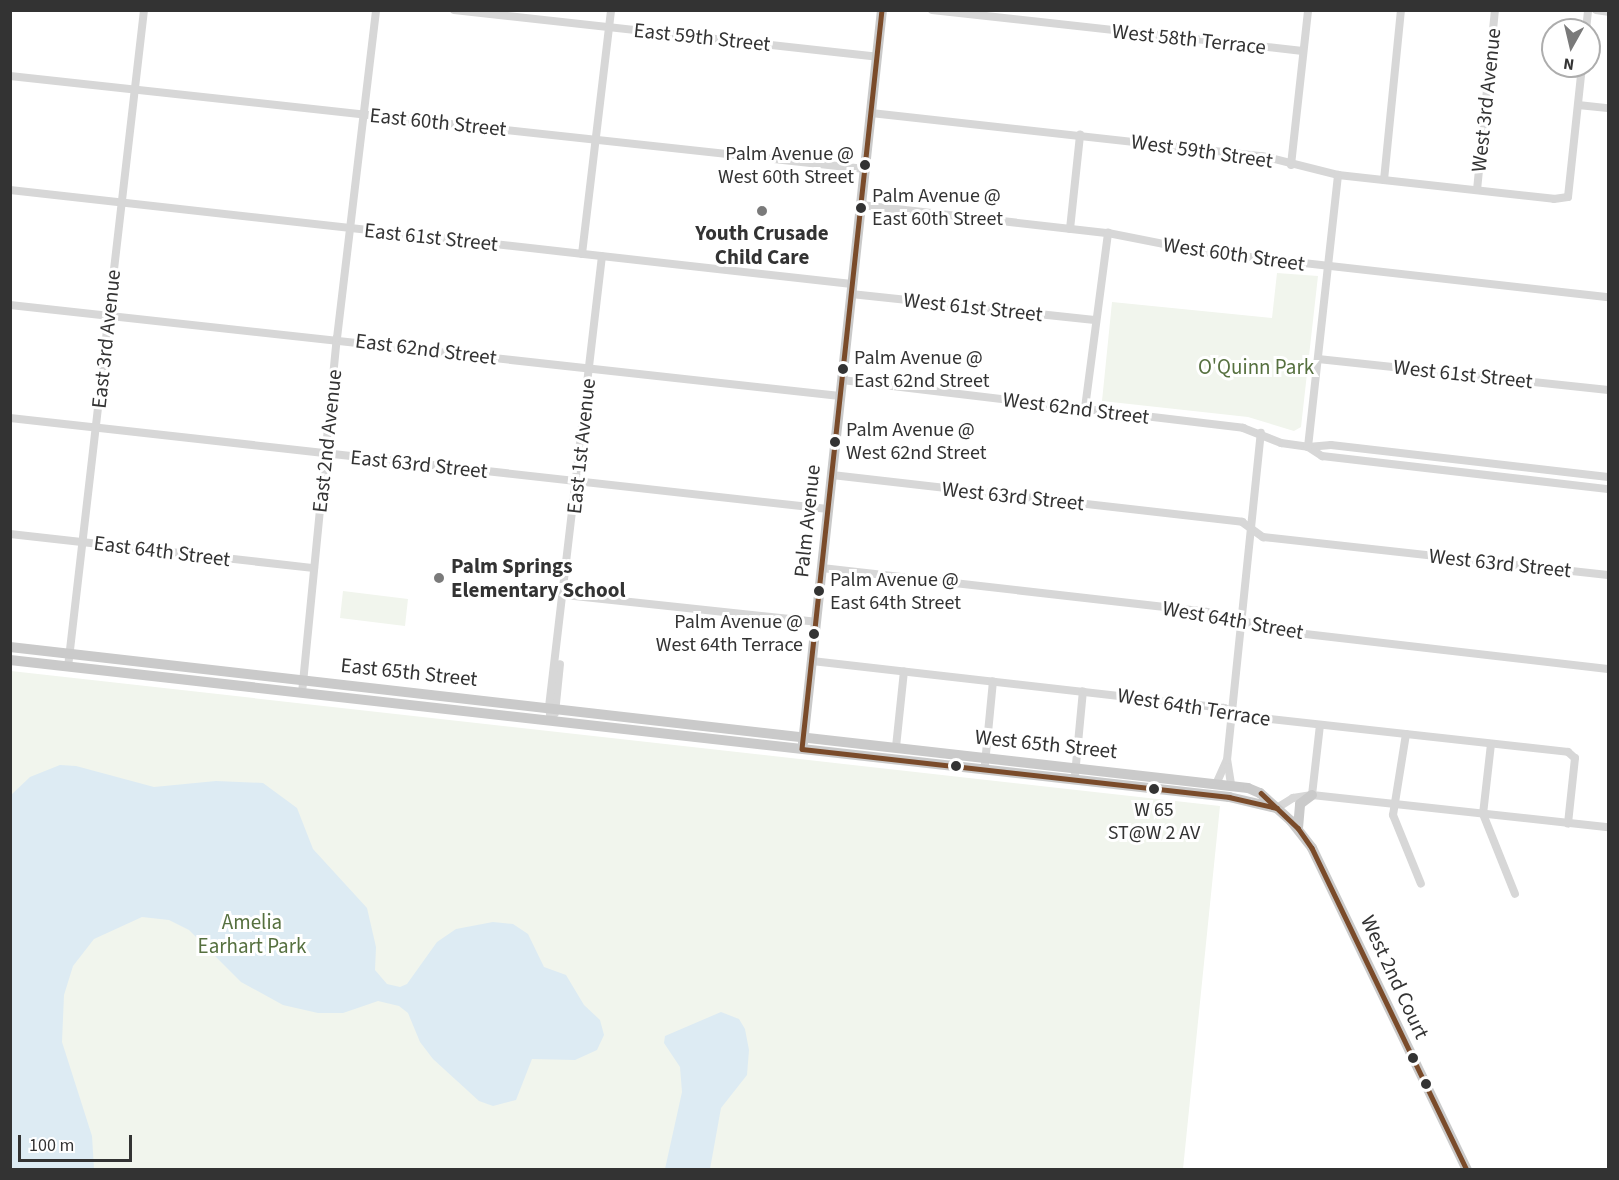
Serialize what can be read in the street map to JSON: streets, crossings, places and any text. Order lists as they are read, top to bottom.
{
  "streets": {
    "main road": [
      "Palm Avenue",
      "East 65th Street",
      "West 65th Street",
      "West 2nd Court"
    ],
    "street": [
      "East 59th Street",
      "West 58th Terrace",
      "West 3rd Avenue",
      "East 60th Street",
      "West 59th Street",
      "East 61st Street",
      "West 60th Street",
      "West 61st Street",
      "East 3rd Avenue",
      "East 62nd Street",
      "West 62nd Street",
      "East 2nd Avenue",
      "East 1st Avenue",
      "East 63rd Street",
      "West 63rd Street",
      "East 64th Street",
      "West 64th Street",
      "West 64th Terrace"
    ]
  },
  "crossings": [
    ["East 59th Street", "Palm Avenue"],
    ["West 3rd Avenue", "West 59th Street"],
    ["East 60th Street", "East 3rd Avenue"],
    ["East 60th Street", "East 2nd Avenue"],
    ["East 60th Street", "Palm Avenue"],
    ["West 59th Street", "Palm Avenue"],
    ["East 61st Street", "West 61st Street"],
    ["East 61st Street", "East 3rd Avenue"],
    ["East 61st Street", "East 2nd Avenue"],
    ["East 61st Street", "East 1st Avenue"],
    ["East 61st Street", "Palm Avenue"],
    ["West 60th Street", "Palm Avenue"],
    ["West 61st Street", "Palm Avenue"],
    ["East 3rd Avenue", "East 62nd Street"],
    ["East 3rd Avenue", "East 63rd Street"],
    ["East 3rd Avenue", "East 64th Street"],
    ["East 3rd Avenue", "East 65th Street"],
    ["East 62nd Street", "East 2nd Avenue"],
    ["East 62nd Street", "East 1st Avenue"],
    ["East 62nd Street", "Palm Avenue"],
    ["West 62nd Street", "Palm Avenue"],
    ["East 2nd Avenue", "East 63rd Street"],
    ["East 2nd Avenue", "East 64th Street"],
    ["East 2nd Avenue", "East 65th Street"],
    ["East 1st Avenue", "East 63rd Street"],
    ["East 1st Avenue", "East 65th Street"],
    ["East 63rd Street", "Palm Avenue"],
    ["West 63rd Street", "Palm Avenue"],
    ["Palm Avenue", "West 64th Street"],
    ["Palm Avenue", "East 65th Street"],
    ["Palm Avenue", "West 64th Terrace"],
    ["Palm Avenue", "West 65th Street"],
    ["East 65th Street", "West 65th Street"],
    ["West 65th Street", "West 2nd Court"]
  ],
  "parks": ["O'Quinn Park", "Amelia Earhart Park"],
  "places": [
    "Palm Avenue @ West 60th Street",
    "Palm Avenue @ East 60th Street",
    "Youth Crusade Child Care",
    "Palm Avenue @ East 62nd Street",
    "Palm Avenue @ West 62nd Street",
    "Palm Springs Elementary School",
    "Palm Avenue @ East 64th Street",
    "Palm Avenue @ West 64th Terrace",
    "W 65 ST@W 2 AV"
  ],
  "scale_bar": "100 m",
  "north": "bottom"
}
